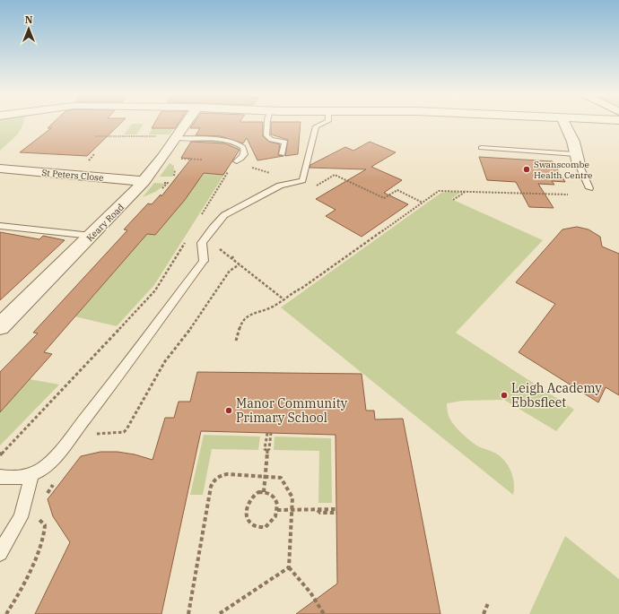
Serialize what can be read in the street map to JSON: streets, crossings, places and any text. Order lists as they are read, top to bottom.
{
  "streets": {
    "street": ["St Peters Close", "Keary Road"]
  },
  "crossings": [
    ["St Peters Close", "Keary Road"]
  ],
  "places": ["Swanscombe Health Centre", "Leigh Academy Ebbsfleet", "Manor Community Primary School"],
  "north": "top"
}
